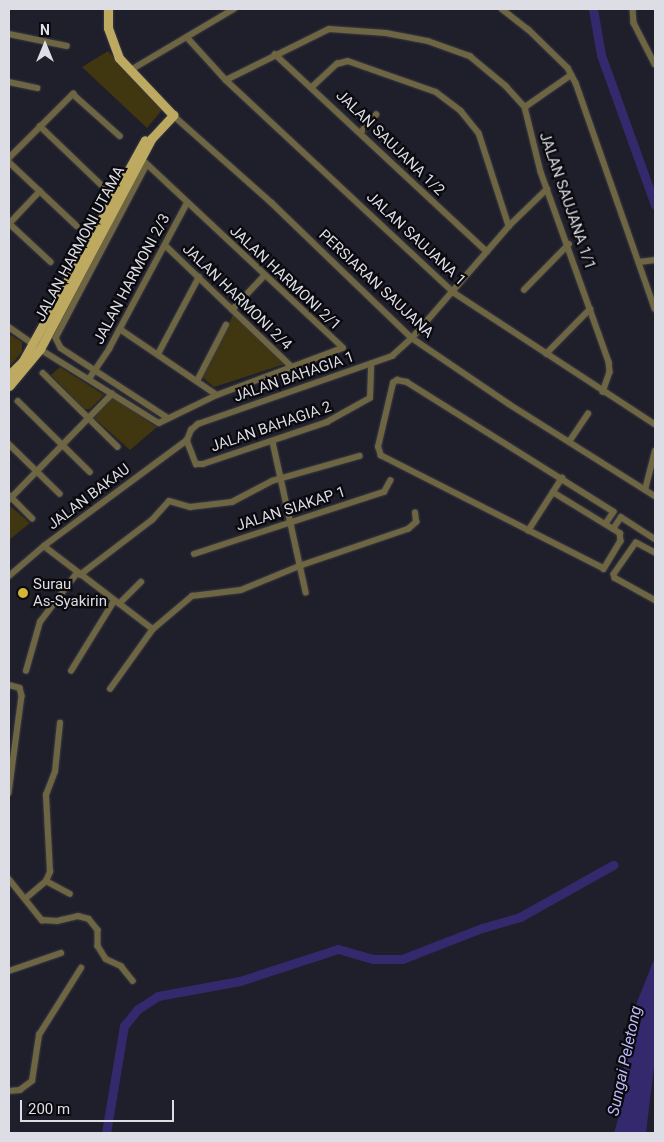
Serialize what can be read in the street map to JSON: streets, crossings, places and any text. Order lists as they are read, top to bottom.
{
  "streets": {
    "main road": ["JALAN HARMONI UTAMA"],
    "street": [
      "JALAN SAUJANA 1/2",
      "JALAN SAUJANA 1/1",
      "JALAN SAUJANA 1",
      "JALAN HARMONI 2/1",
      "JALAN HARMONI 2/3",
      "PERSIARAN SAUJANA",
      "JALAN HARMONI 2/4",
      "JALAN BAHAGIA 1",
      "JALAN BAHAGIA 2",
      "JALAN BAKAU",
      "JALAN SIAKAP 1"
    ]
  },
  "crossings": [
    ["JALAN SAUJANA 1/2", "JALAN SAUJANA 1/1"],
    ["JALAN SAUJANA 1/2", "JALAN BAHAGIA 1"],
    ["JALAN SAUJANA 1/1", "JALAN SAUJANA 1"],
    ["JALAN SAUJANA 1/1", "JALAN BAHAGIA 1"],
    ["JALAN SAUJANA 1", "JALAN BAHAGIA 1"],
    ["JALAN HARMONI UTAMA", "JALAN HARMONI 2/1"],
    ["JALAN HARMONI UTAMA", "PERSIARAN SAUJANA"],
    ["JALAN HARMONI 2/1", "JALAN HARMONI 2/3"],
    ["JALAN HARMONI 2/1", "JALAN HARMONI 2/4"],
    ["JALAN HARMONI 2/3", "JALAN HARMONI 2/4"],
    ["PERSIARAN SAUJANA", "JALAN BAHAGIA 1"],
    ["JALAN BAHAGIA 1", "JALAN BAHAGIA 2"],
    ["JALAN BAHAGIA 1", "JALAN BAKAU"],
    ["JALAN BAHAGIA 2", "JALAN BAKAU"]
  ],
  "water": ["Sungai Peletong"],
  "places": ["Surau As-Syakirin"],
  "scale_bar": "200 m",
  "north": "top"
}
